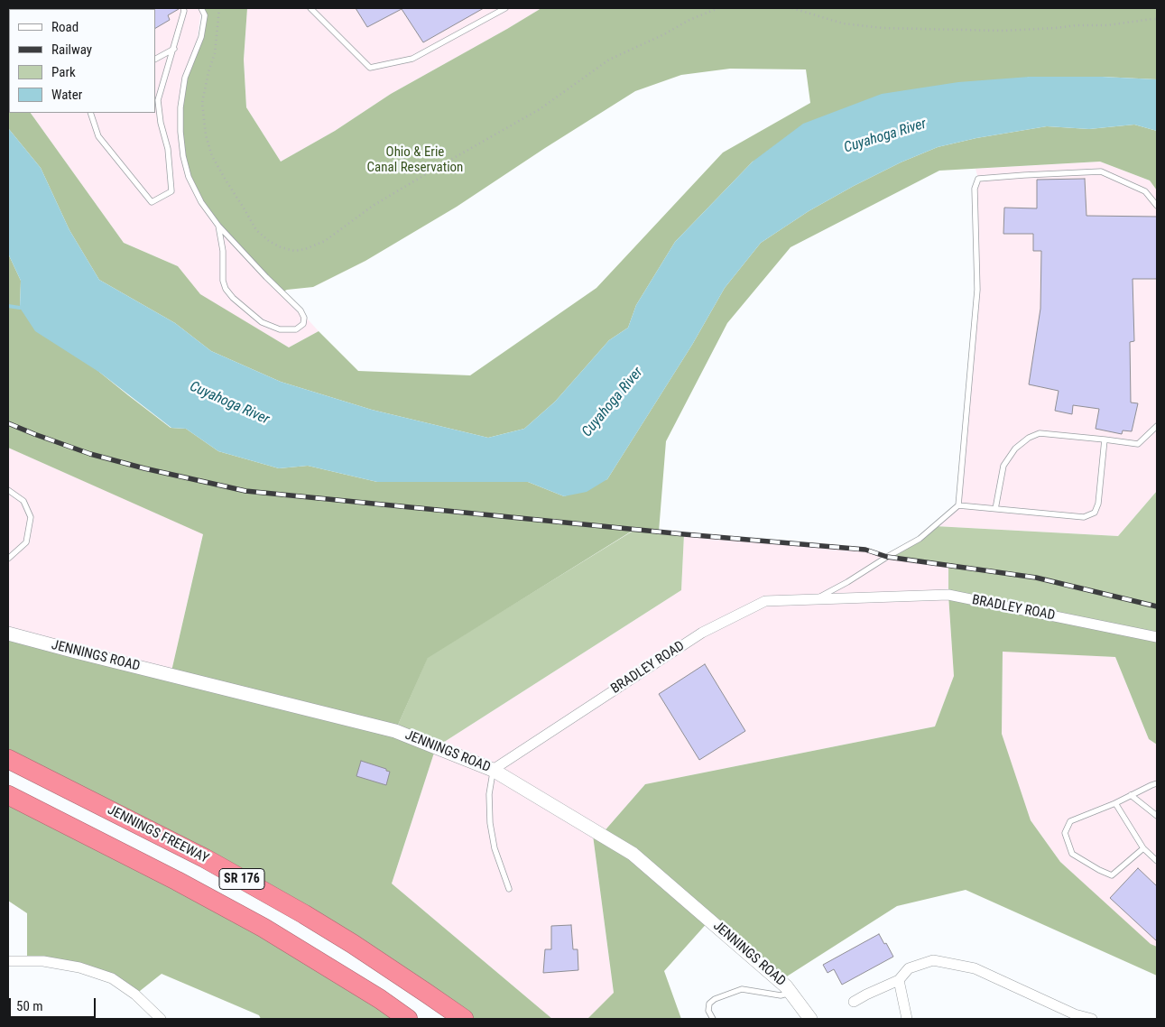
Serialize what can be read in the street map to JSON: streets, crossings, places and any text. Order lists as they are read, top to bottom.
{
  "streets": {
    "highway": ["JENNINGS FREEWAY", "SR 176"],
    "street": ["BRADLEY ROAD", "JENNINGS ROAD"]
  },
  "crossings": [
    ["BRADLEY ROAD", "JENNINGS ROAD"]
  ],
  "water": ["Cuyahoga River"],
  "parks": ["Ohio & Erie Canal Reservation"],
  "legend": [
    "Road",
    "Railway",
    "Park",
    "Water"
  ],
  "scale_bar": "50 m"
}
